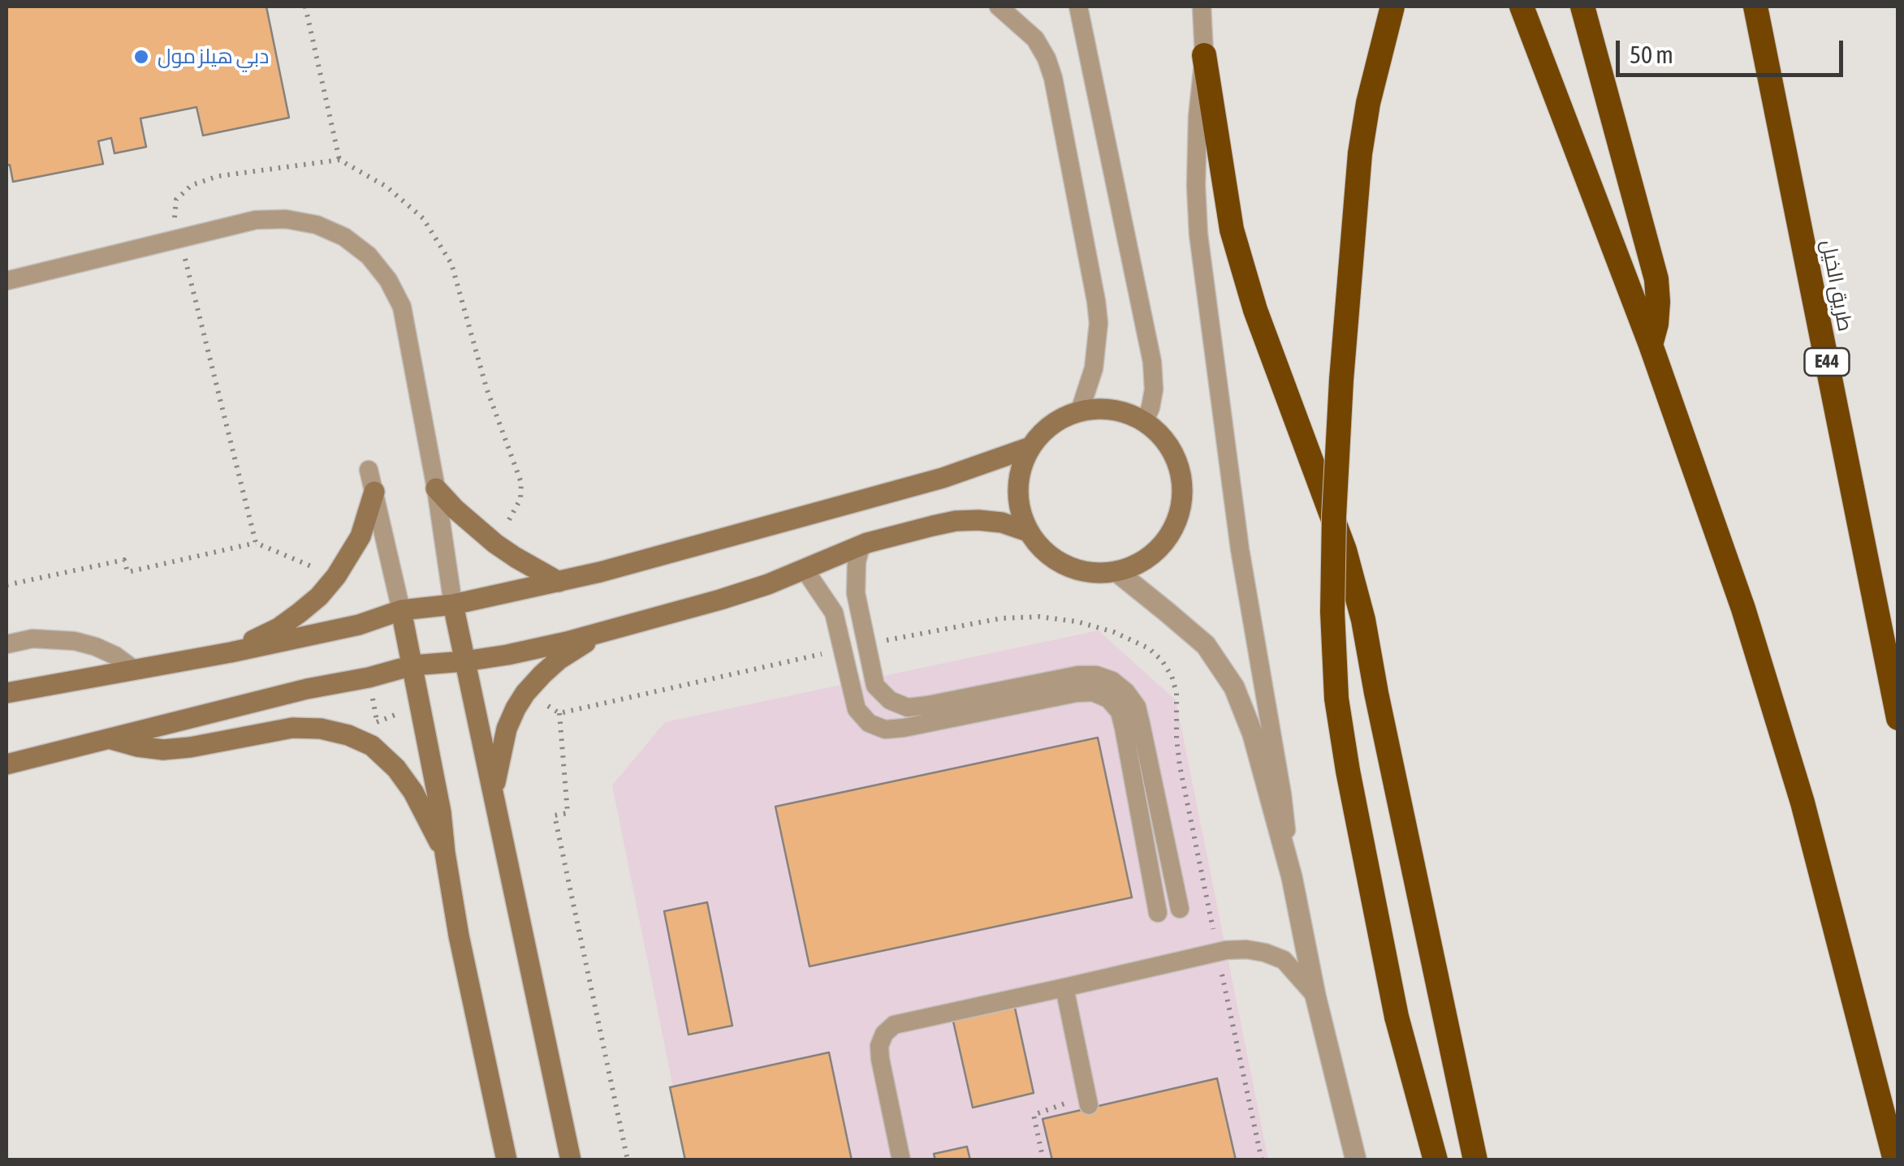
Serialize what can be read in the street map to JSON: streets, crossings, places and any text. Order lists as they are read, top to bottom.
{
  "streets": {
    "highway": ["طريق الخيل", "E44"]
  },
  "places": ["دبي هيلز مول"],
  "scale_bar": "50 m"
}
